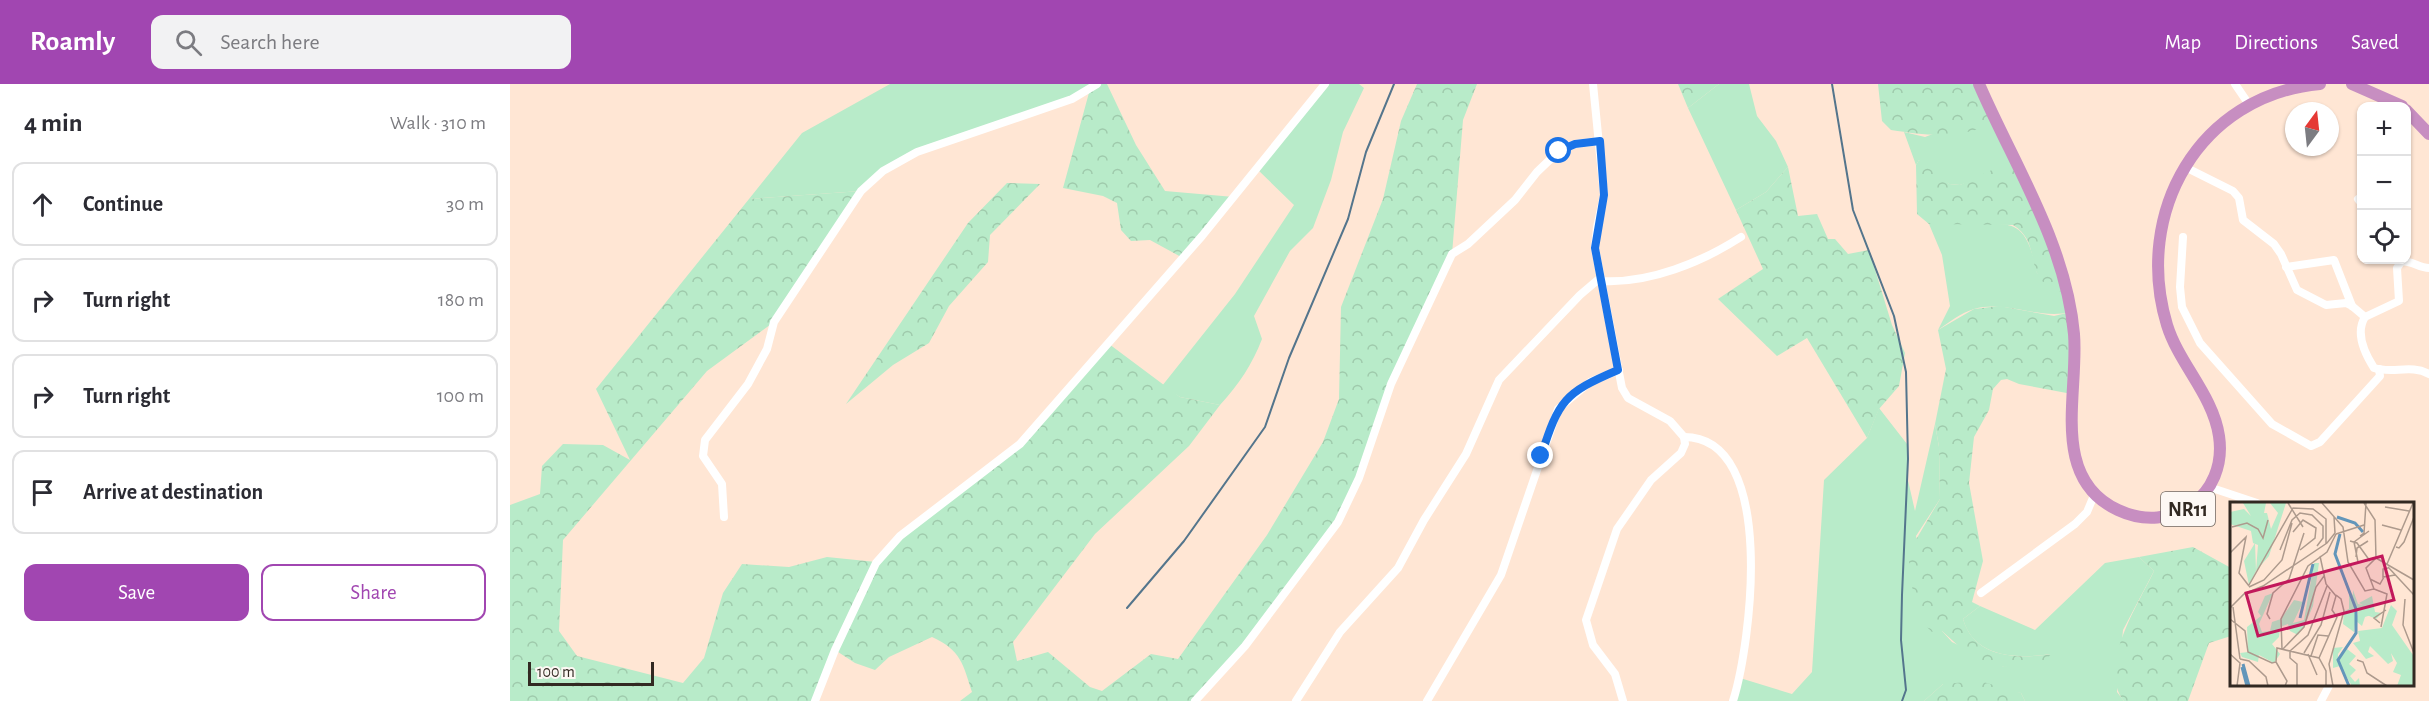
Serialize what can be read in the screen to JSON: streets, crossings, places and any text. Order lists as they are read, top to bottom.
{
  "streets": {
    "highway": ["NR11"]
  },
  "scale_bar": "100 m",
  "north": "top",
  "page": {
    "header": "Roamly",
    "search": "Search here",
    "nav": ["Map", "Directions", "Saved"],
    "heading": ["4 min", "Walk · 310 m"],
    "map_buttons": ["+", "−"],
    "list": [
      ["Continue", "30 m"],
      ["Turn right", "180 m"],
      ["Turn right", "100 m"],
      "Arrive at destination"
    ],
    "buttons": ["Save", "Share"],
    "scale": "100 m"
  }
}
